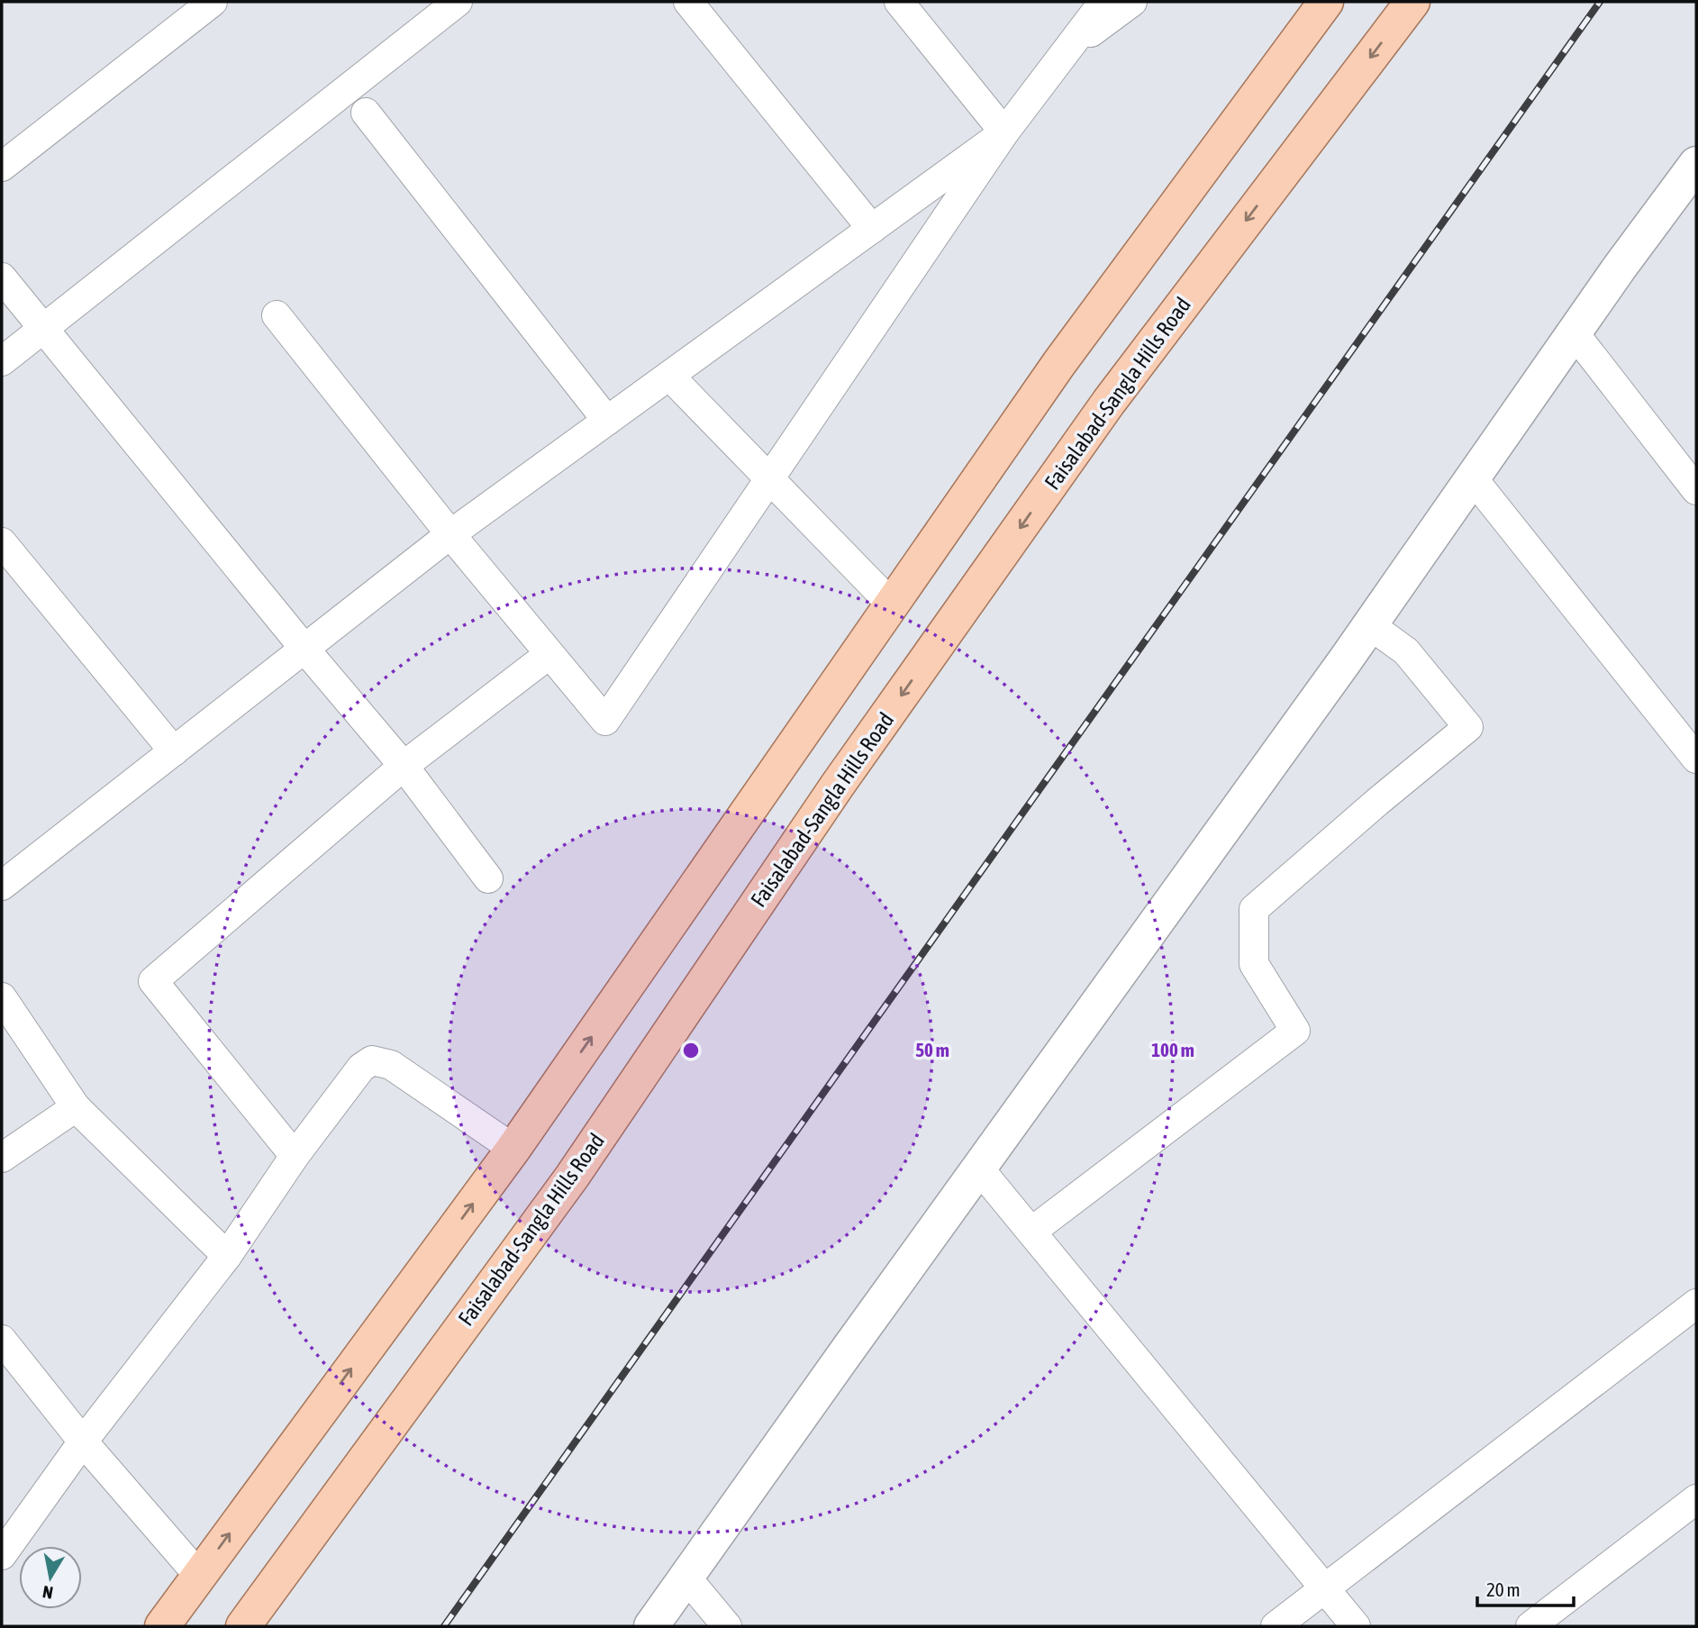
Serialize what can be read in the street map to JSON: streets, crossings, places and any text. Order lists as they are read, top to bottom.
{
  "streets": {
    "main road": ["Faisalabad-Sangla Hills Road"]
  },
  "scale_bar": "20 m",
  "north": "bottom",
  "rings": ["50 m", "100 m"]
}
